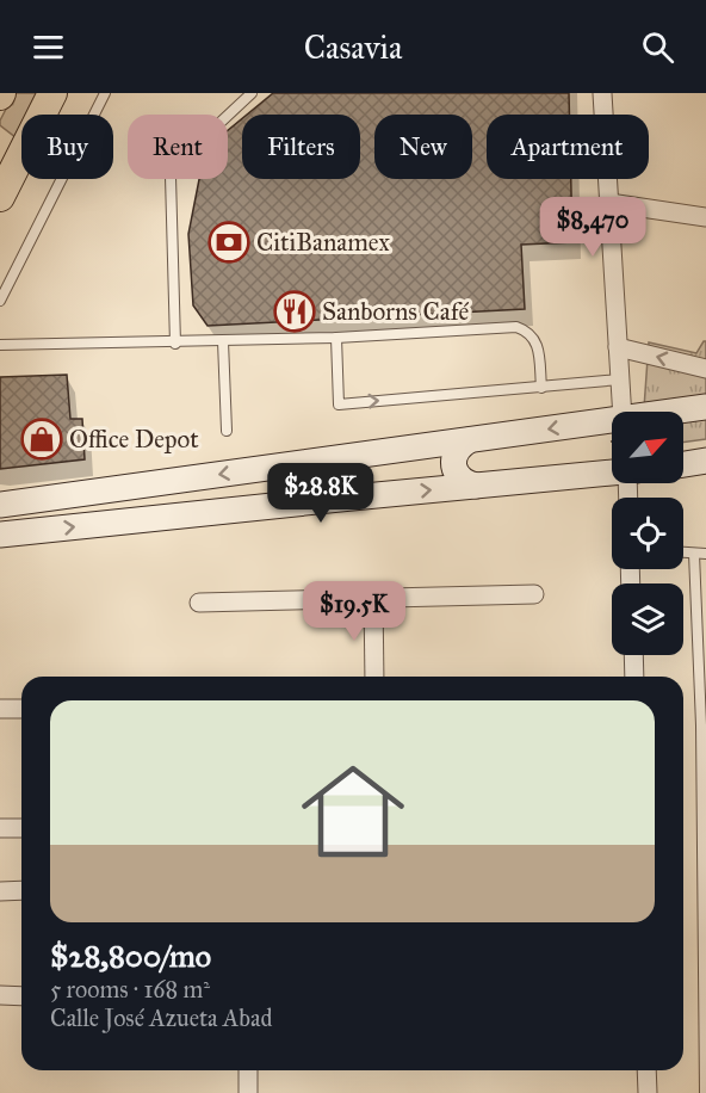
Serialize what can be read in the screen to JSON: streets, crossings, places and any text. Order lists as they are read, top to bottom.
{
  "places": {
    "bank": ["CitiBanamex"],
    "restaurant": ["Sanborns Café"],
    "shop": ["Office Depot"]
  },
  "north": "top right",
  "page": {
    "header": "Casavia",
    "chip": [
      "Buy",
      "Rent",
      "Filters",
      "New",
      "Apartment"
    ],
    "price": ["$8,470", "$28.8K", "$19.5K"],
    "list": [
      {
        "name": "$28,800/mo",
        "note": "5 rooms · 168 m² · Calle José Azueta Abad"
      }
    ]
  }
}
